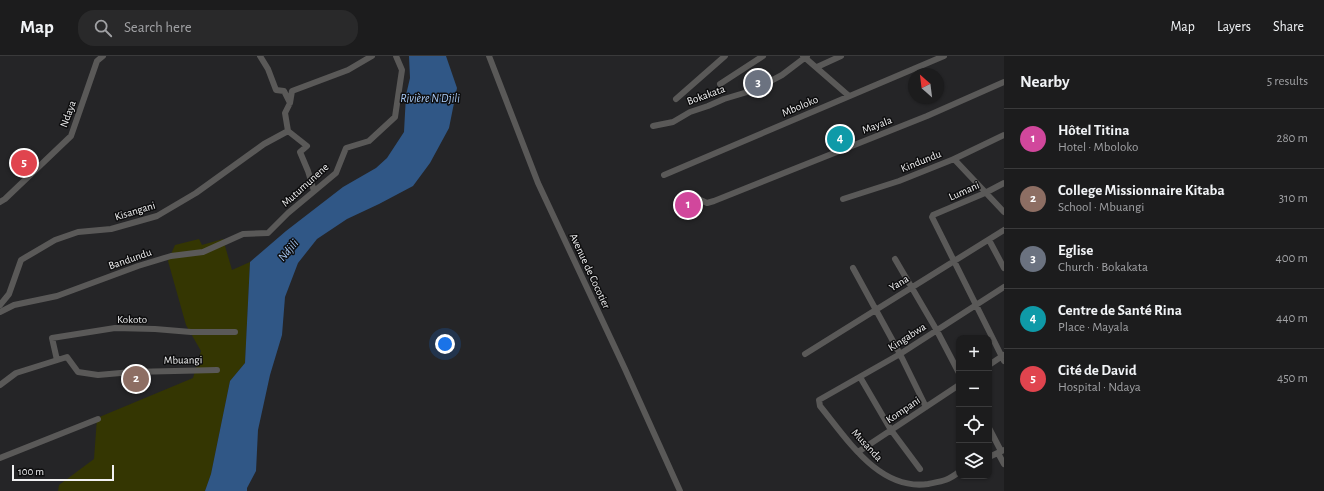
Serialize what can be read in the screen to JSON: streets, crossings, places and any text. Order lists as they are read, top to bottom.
{
  "streets": {
    "street": [
      "Bokakata",
      "Mboloko",
      "Ndaya",
      "Mayala",
      "Kindundu",
      "Mutumunene",
      "Lumani",
      "Kisangani",
      "Bandundu",
      "Avenue de Cocotier",
      "Yana",
      "Kokoto",
      "Kingabwa",
      "Mbuangi",
      "Kompani",
      "Musanda"
    ]
  },
  "crossings": [
    ["Mutumunene", "Bandundu"],
    ["Lumani", "Yana"],
    ["Kokoto", "Mbuangi"],
    ["Kingabwa", "Musanda"],
    ["Kompani", "Musanda"]
  ],
  "water": ["Rivière N'Djili", "Ndjili"],
  "scale_bar": "100 m",
  "north": "top left",
  "page": {
    "header": "Map",
    "search": "Search here",
    "nav": ["Map", "Layers", "Share"],
    "heading": ["Nearby", "5 results"],
    "pins": [
      "3",
      "4",
      "5",
      "1",
      "2"
    ],
    "list": [
      {
        "mark": "1",
        "name": "Hôtel Titina",
        "note": "Hotel · Mboloko",
        "value": "280 m"
      },
      {
        "mark": "2",
        "name": "College Missionnaire Kitaba",
        "note": "School · Mbuangi",
        "value": "310 m"
      },
      {
        "mark": "3",
        "name": "Eglise",
        "note": "Church · Bokakata",
        "value": "400 m"
      },
      {
        "mark": "4",
        "name": "Centre de Santé Rina",
        "note": "Place · Mayala",
        "value": "440 m"
      },
      {
        "mark": "5",
        "name": "Cité de David",
        "note": "Hospital · Ndaya",
        "value": "450 m"
      }
    ],
    "map_buttons": ["+", "−"],
    "scale": "100 m"
  }
}
